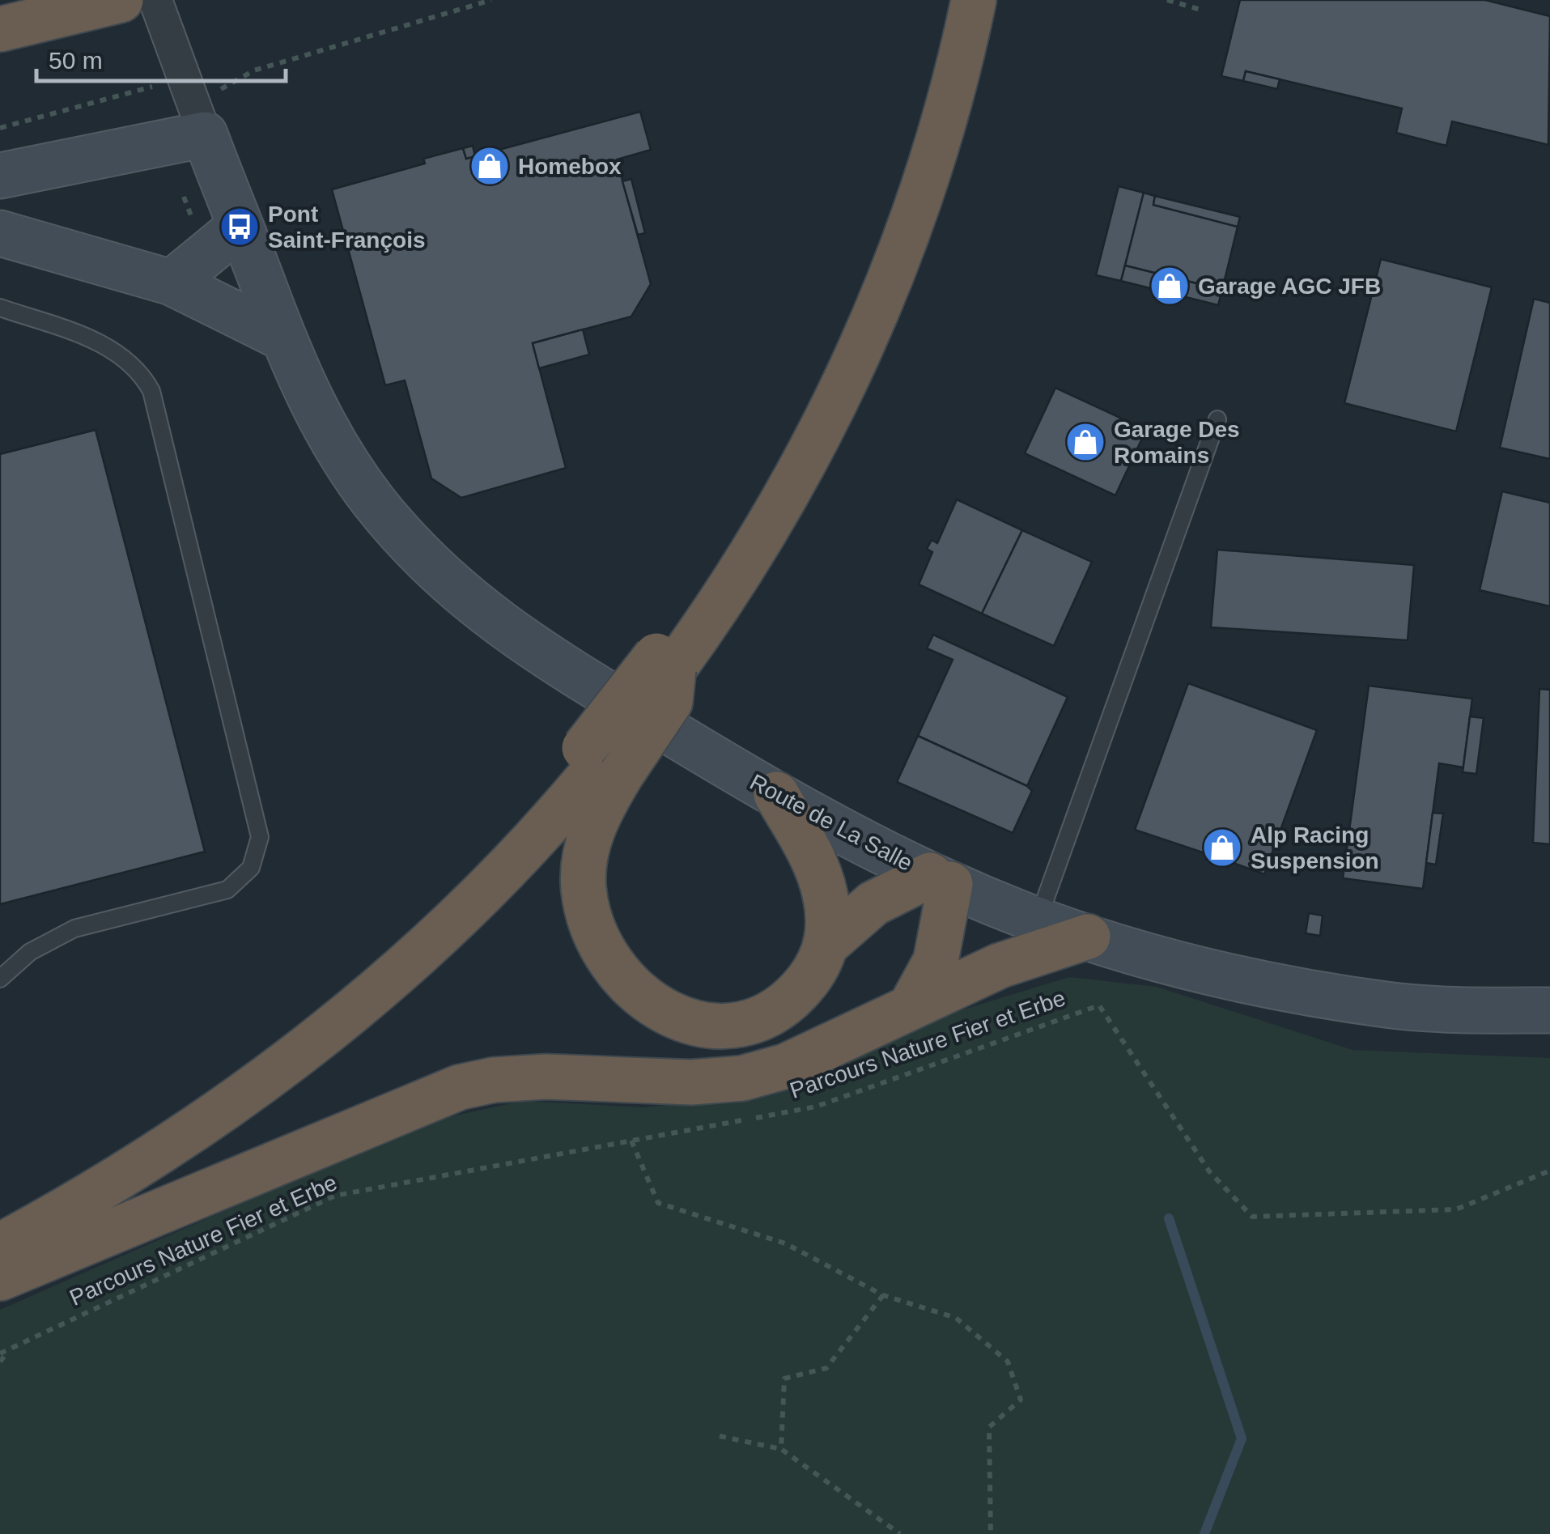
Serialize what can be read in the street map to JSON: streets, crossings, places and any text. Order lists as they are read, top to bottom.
{
  "streets": {
    "street": ["Route de La Salle"],
    "path": ["Parcours Nature Fier et Erbe"]
  },
  "places": {
    "shop": [
      "Homebox",
      "Garage AGC JFB",
      "Garage Des Romains",
      "Alp Racing Suspension"
    ],
    "bus stop": ["Pont Saint-François"]
  },
  "scale_bar": "50 m"
}
